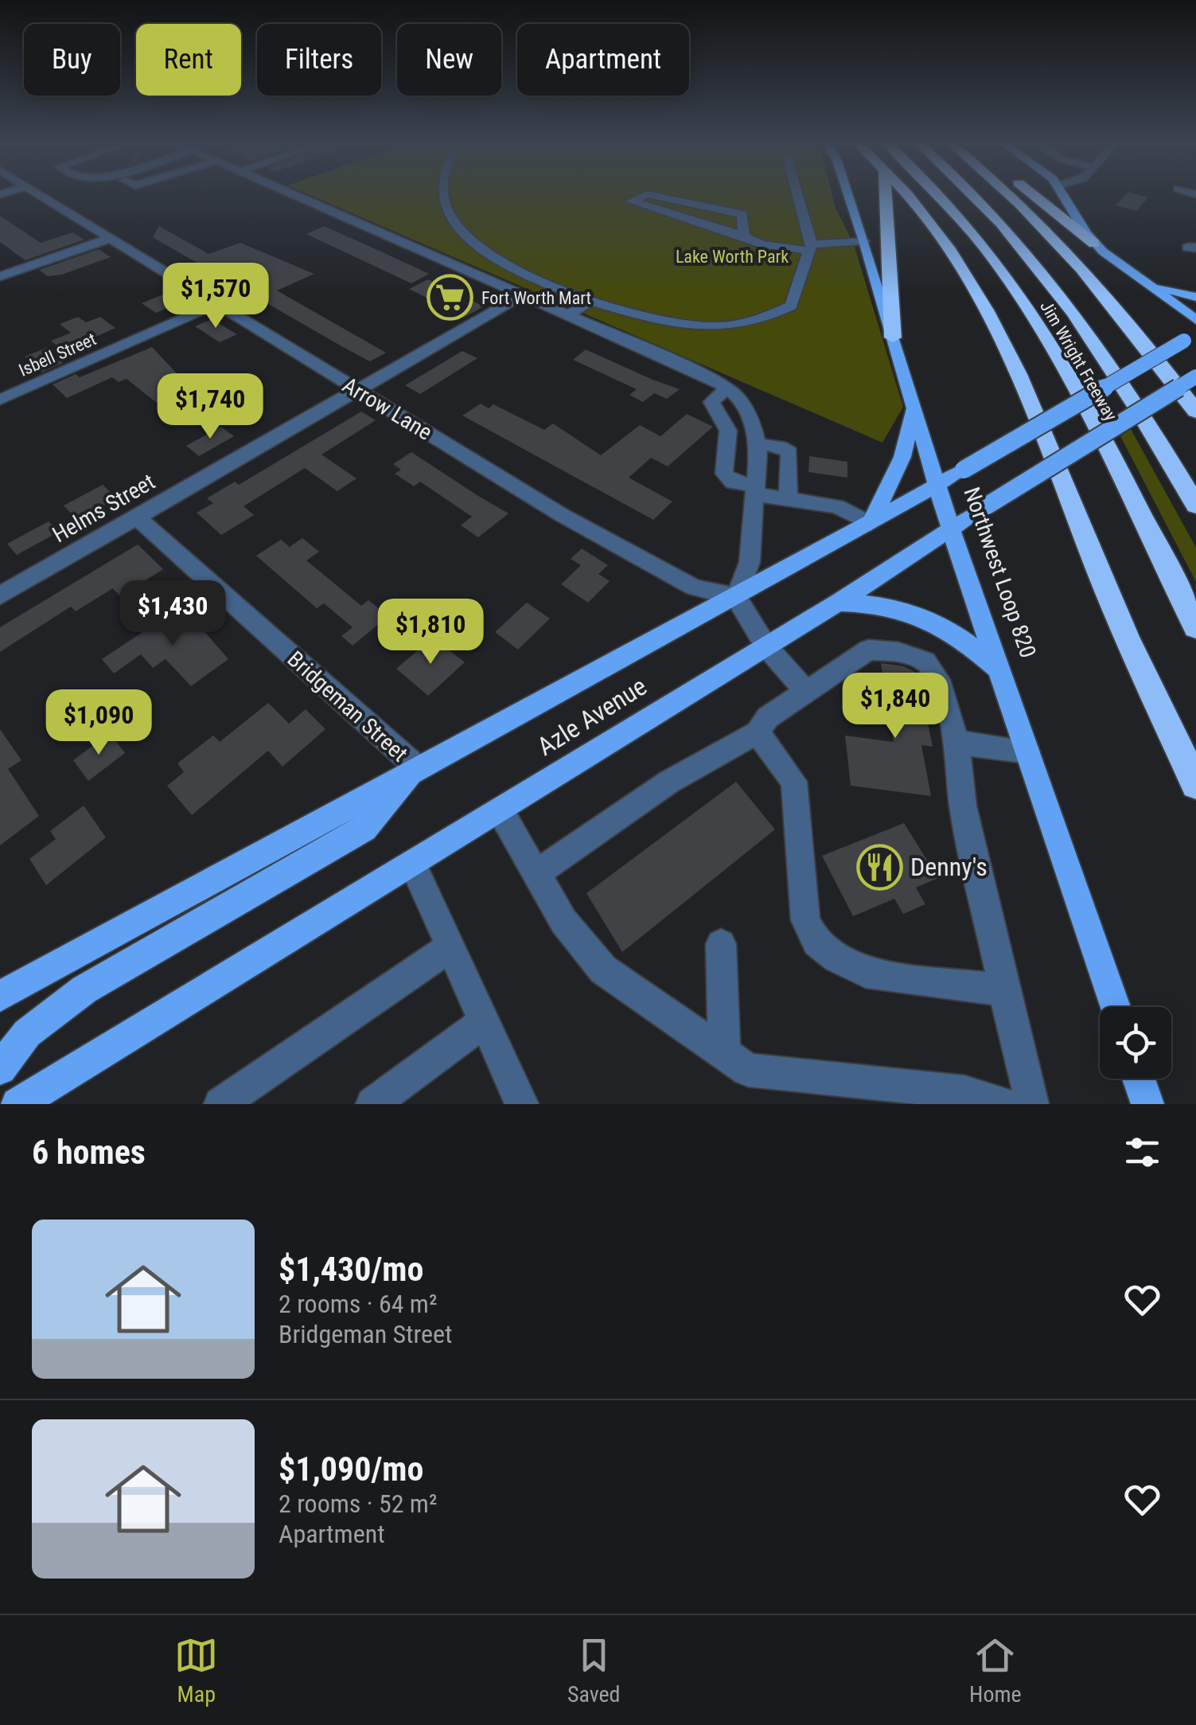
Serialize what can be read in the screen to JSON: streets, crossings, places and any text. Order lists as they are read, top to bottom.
{
  "streets": {
    "highway": ["Jim Wright Freeway"],
    "main road": ["Northwest Loop 820", "Azle Avenue"],
    "street": [
      "Isbell Street",
      "Arrow Lane",
      "Helms Street",
      "Bridgeman Street"
    ]
  },
  "crossings": [
    ["Isbell Street", "Arrow Lane"],
    ["Arrow Lane", "Helms Street"],
    ["Arrow Lane", "Azle Avenue"],
    ["Helms Street", "Bridgeman Street"],
    ["Northwest Loop 820", "Azle Avenue"],
    ["Bridgeman Street", "Azle Avenue"]
  ],
  "parks": ["Lake Worth Park"],
  "places": {
    "supermarket": ["Fort Worth Mart"],
    "restaurant": ["Denny's"]
  },
  "page": {
    "chip": [
      "Buy",
      "Rent",
      "Filters",
      "New",
      "Apartment"
    ],
    "price": [
      "$1,570",
      "$1,740",
      "$1,430",
      "$1,810",
      "$1,840",
      "$1,090"
    ],
    "heading": "6 homes",
    "list": [
      {
        "name": "$1,430/mo",
        "note": "2 rooms · 64 m² · Bridgeman Street"
      },
      {
        "name": "$1,090/mo",
        "note": "2 rooms · 52 m² · Apartment"
      }
    ],
    "tabs": ["Map", "Saved", "Home"]
  }
}
